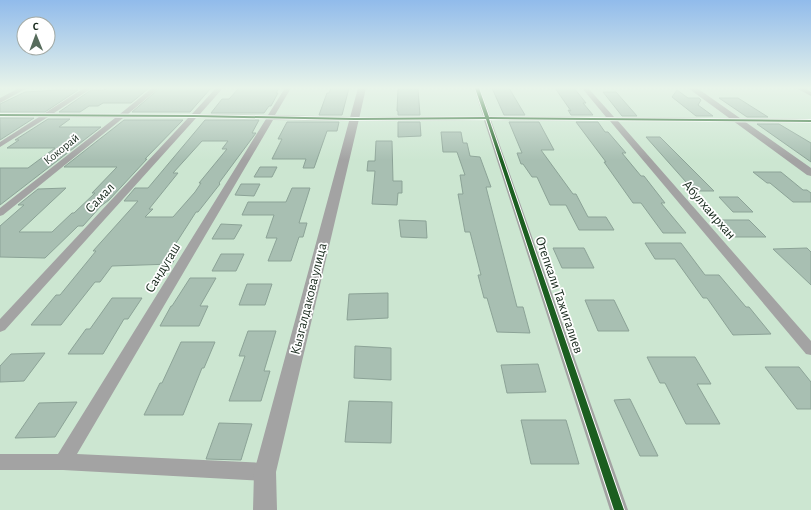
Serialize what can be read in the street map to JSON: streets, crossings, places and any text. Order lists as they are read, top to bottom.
{
  "streets": {
    "street": [
      "Кокорай",
      "Самал",
      "Абулхаирхан",
      "Сандугаш",
      "Отепкали Тажигалиев",
      "Кызгалдакова улица"
    ]
  },
  "north": "top"
}
